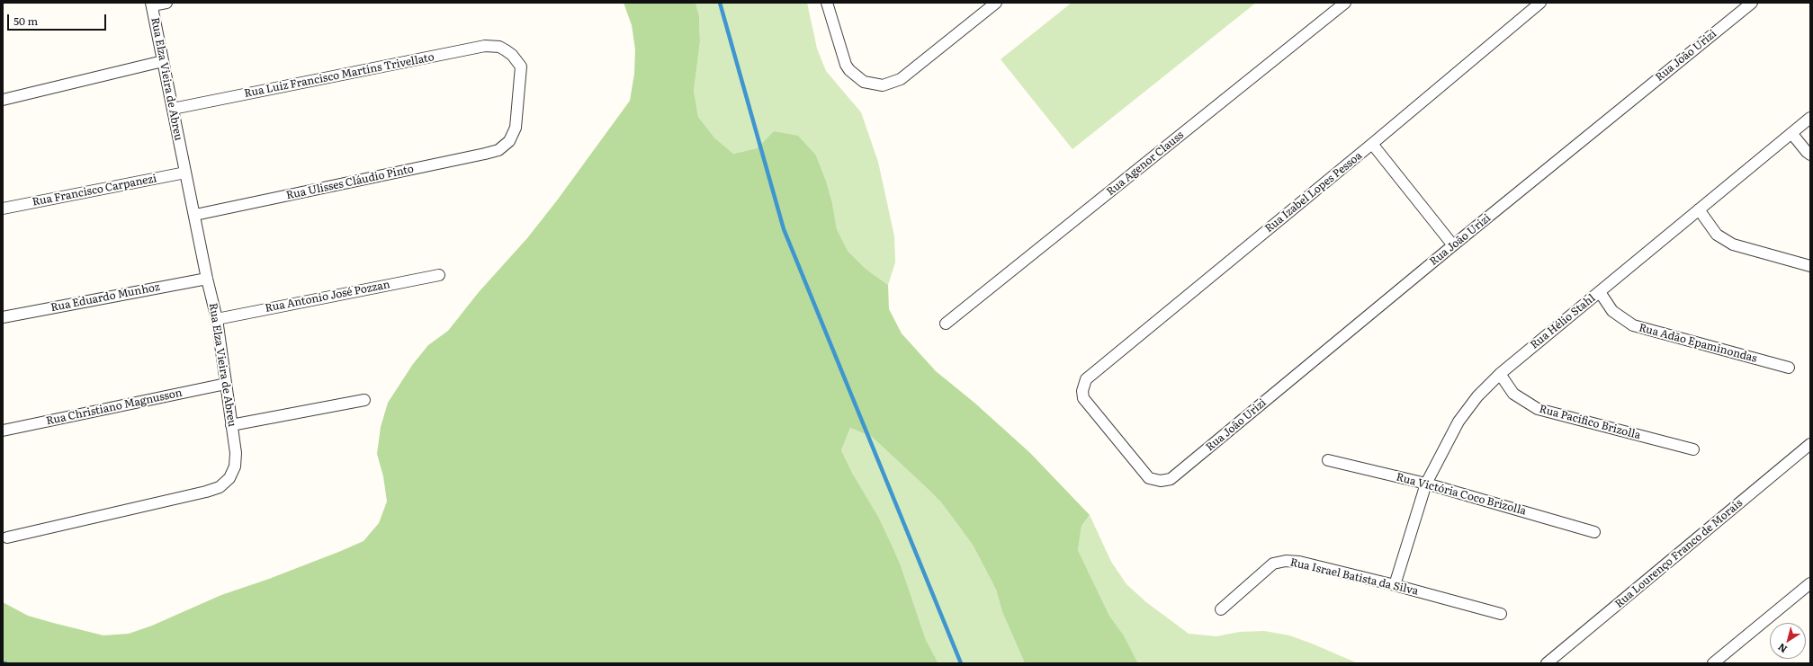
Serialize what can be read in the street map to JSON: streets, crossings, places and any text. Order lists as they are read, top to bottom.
{
  "streets": {
    "street": [
      "Rua João Urizi",
      "Rua Luiz Francisco Martins Trivellato",
      "Rua Elza Vieira de Abreu",
      "Rua Agenor Clauss",
      "Rua Ulisses Cláudio Pinto",
      "Rua Francisco Carpanezi",
      "Rua Izabel Lopes Pessoa",
      "Rua Antonio José Pozzan",
      "Rua Eduardo Munhoz",
      "Rua Hélio Stahl",
      "Rua Adão Epaminondas",
      "Rua Christiano Magnusson",
      "Rua Pacífico Brizolla",
      "Rua Victória Coco Brizolla",
      "Rua Lourenço Franco de Morais",
      "Rua Israel Batista da Silva"
    ]
  },
  "crossings": [
    ["Rua João Urizi", "Rua Izabel Lopes Pessoa"],
    ["Rua Luiz Francisco Martins Trivellato", "Rua Elza Vieira de Abreu"],
    ["Rua Luiz Francisco Martins Trivellato", "Rua Ulisses Cláudio Pinto"],
    ["Rua Elza Vieira de Abreu", "Rua Ulisses Cláudio Pinto"],
    ["Rua Elza Vieira de Abreu", "Rua Francisco Carpanezi"],
    ["Rua Elza Vieira de Abreu", "Rua Antonio José Pozzan"],
    ["Rua Elza Vieira de Abreu", "Rua Eduardo Munhoz"],
    ["Rua Elza Vieira de Abreu", "Rua Christiano Magnusson"],
    ["Rua Hélio Stahl", "Rua Adão Epaminondas"],
    ["Rua Hélio Stahl", "Rua Pacífico Brizolla"],
    ["Rua Hélio Stahl", "Rua Victória Coco Brizolla"],
    ["Rua Hélio Stahl", "Rua Israel Batista da Silva"]
  ],
  "scale_bar": "50 m",
  "north": "bottom left"
}
